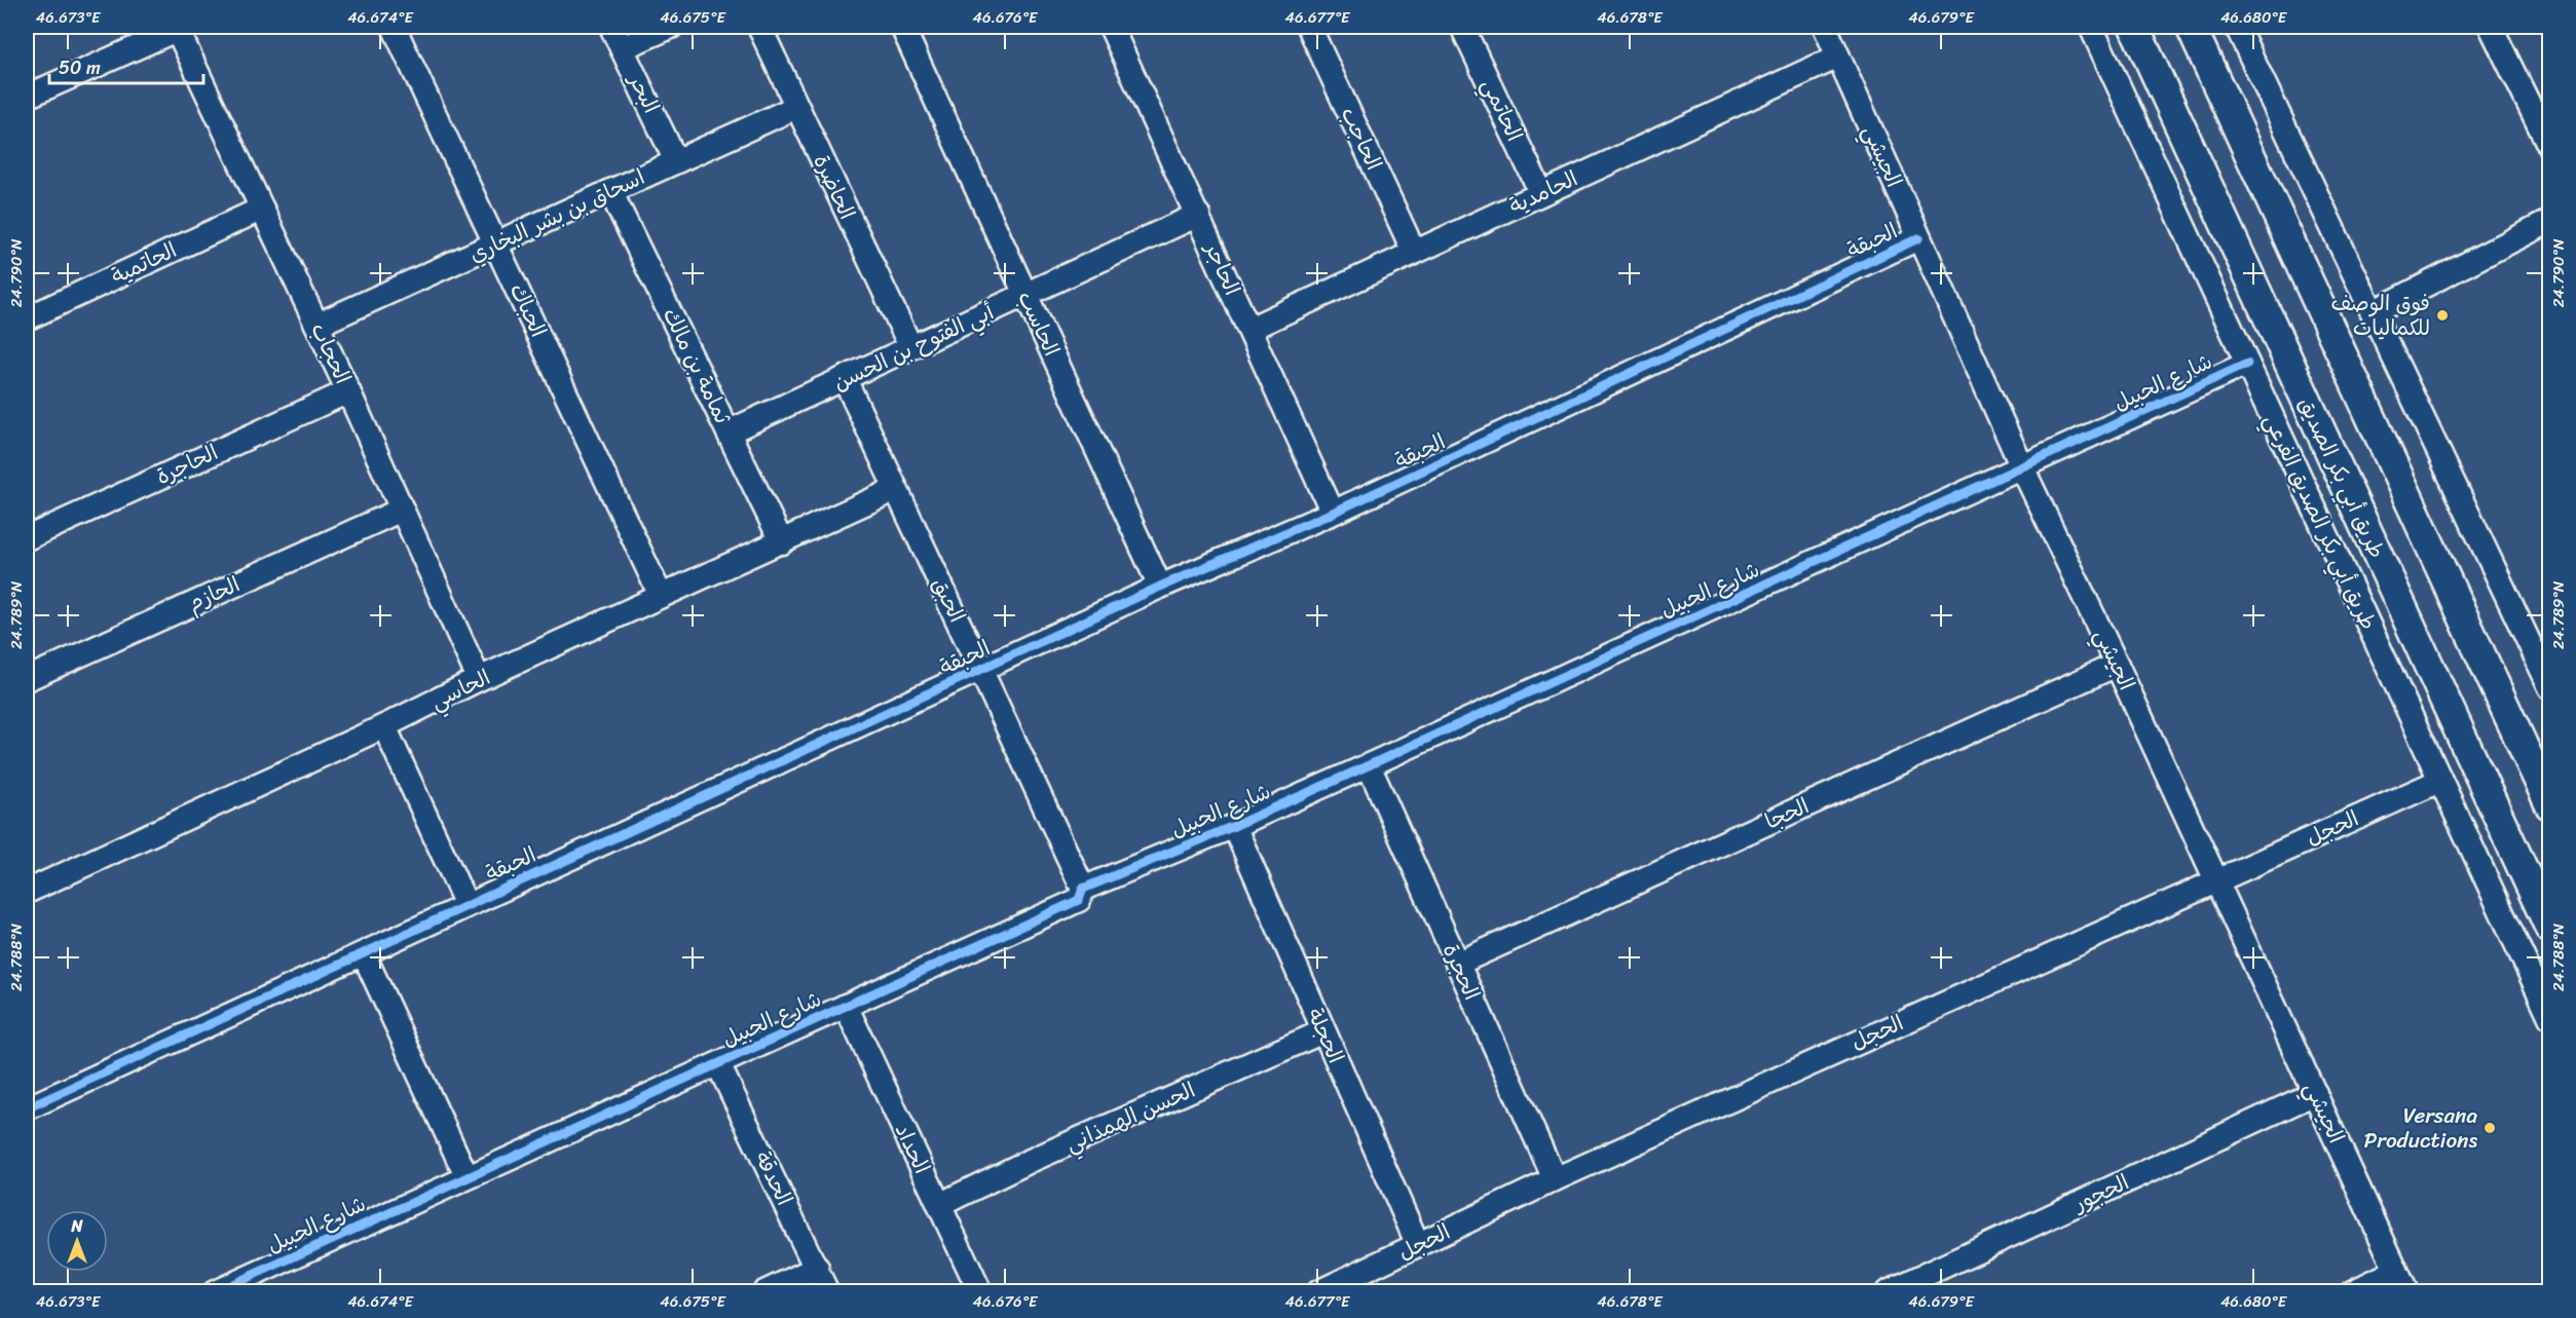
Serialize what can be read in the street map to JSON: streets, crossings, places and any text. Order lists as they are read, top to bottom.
{
  "streets": {
    "main road": ["طريق أبي بكر الصديق"],
    "street": [
      "البحر",
      "الحاتمي",
      "الحاجب",
      "الجيشي",
      "الحاضرة",
      "الحامدية",
      "اسحاق بن بشر البخاري",
      "الحبقة",
      "الحاتمية",
      "الحاجر",
      "الحباك",
      "الحاسب",
      "أبي الفتوح بن الحسن",
      "الحجاب",
      "ثمامة بن مالك",
      "شارع الحبيل",
      "الحاجرة",
      "طريق أبي بكر الصديق الفرعي",
      "الحازم",
      "الحبق",
      "الحاسي",
      "الحجا",
      "الحجل",
      "الحجرة",
      "الحجلة",
      "الحسن الهمذاني",
      "الحداد",
      "الحدقة",
      "الحجور"
    ]
  },
  "crossings": [
    ["البحر", "اسحاق بن بشر البخاري"],
    ["الحاتمي", "الحامدية"],
    ["الحاجب", "الحامدية"],
    ["الجيشي", "الحامدية"],
    ["الجيشي", "الحبقة"],
    ["الجيشي", "شارع الحبيل"],
    ["الجيشي", "الحجا"],
    ["الجيشي", "الحجل"],
    ["الجيشي", "الحجور"],
    ["الحاضرة", "اسحاق بن بشر البخاري"],
    ["الحاضرة", "أبي الفتوح بن الحسن"],
    ["الحامدية", "الحاجر"],
    ["اسحاق بن بشر البخاري", "الحباك"],
    ["اسحاق بن بشر البخاري", "الحجاب"],
    ["اسحاق بن بشر البخاري", "ثمامة بن مالك"],
    ["الحبقة", "الحاجر"],
    ["الحبقة", "الحاسب"],
    ["الحبقة", "الحبق"],
    ["الحاتمية", "الحجاب"],
    ["الحاجر", "أبي الفتوح بن الحسن"],
    ["الحباك", "الحاسي"],
    ["الحاسب", "أبي الفتوح بن الحسن"],
    ["أبي الفتوح بن الحسن", "ثمامة بن مالك"],
    ["أبي الفتوح بن الحسن", "الحبق"],
    ["الحجاب", "الحاجرة"],
    ["الحجاب", "الحازم"],
    ["الحجاب", "الحاسي"],
    ["ثمامة بن مالك", "الحاسي"],
    ["شارع الحبيل", "طريق أبي بكر الصديق الفرعي"],
    ["شارع الحبيل", "الحبق"],
    ["شارع الحبيل", "الحجرة"],
    ["شارع الحبيل", "الحجلة"],
    ["شارع الحبيل", "الحداد"],
    ["شارع الحبيل", "الحدقة"],
    ["طريق أبي بكر الصديق الفرعي", "الحجل"],
    ["الحبق", "الحاسي"],
    ["الحجا", "الحجرة"],
    ["الحجل", "الحجرة"],
    ["الحجل", "الحجلة"],
    ["الحجلة", "الحسن الهمذاني"],
    ["الحسن الهمذاني", "الحداد"]
  ],
  "places": ["فوق الوصف للكماليات", "Versana Productions"],
  "scale_bar": "50 m",
  "north": "top",
  "coordinates": [
    "46.673°E",
    "46.674°E",
    "46.675°E",
    "46.676°E",
    "46.677°E",
    "46.678°E",
    "46.679°E",
    "46.680°E",
    "24.790°N",
    "24.789°N",
    "24.788°N"
  ]
}
